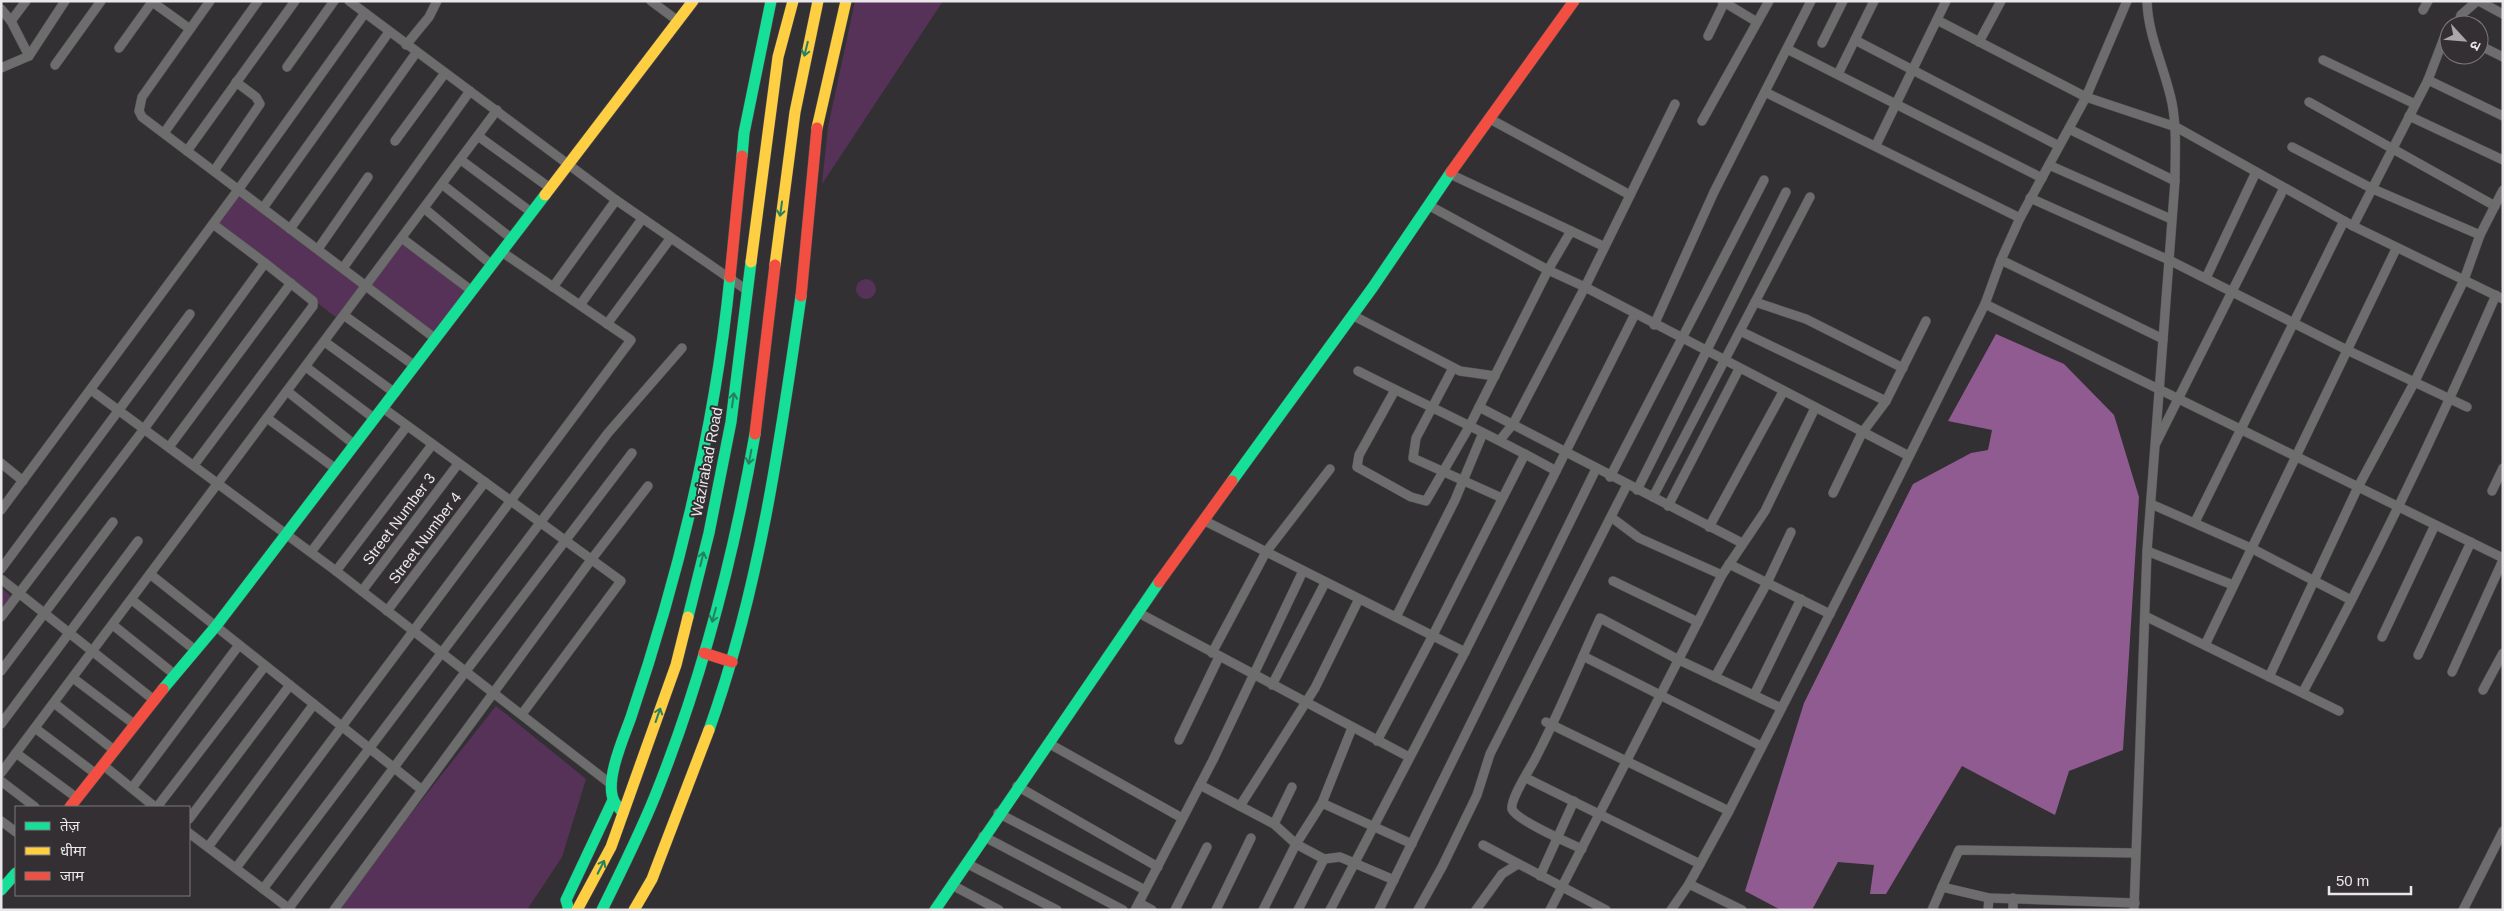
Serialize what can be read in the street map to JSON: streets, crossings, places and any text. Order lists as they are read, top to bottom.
{
  "streets": {
    "main road": ["Wazirabad Road"],
    "street": ["Street Number 3", "Street Number 4"]
  },
  "legend": ["तेज़", "धीमा", "जाम"],
  "scale_bar": "50 m",
  "north": "bottom right"
}
